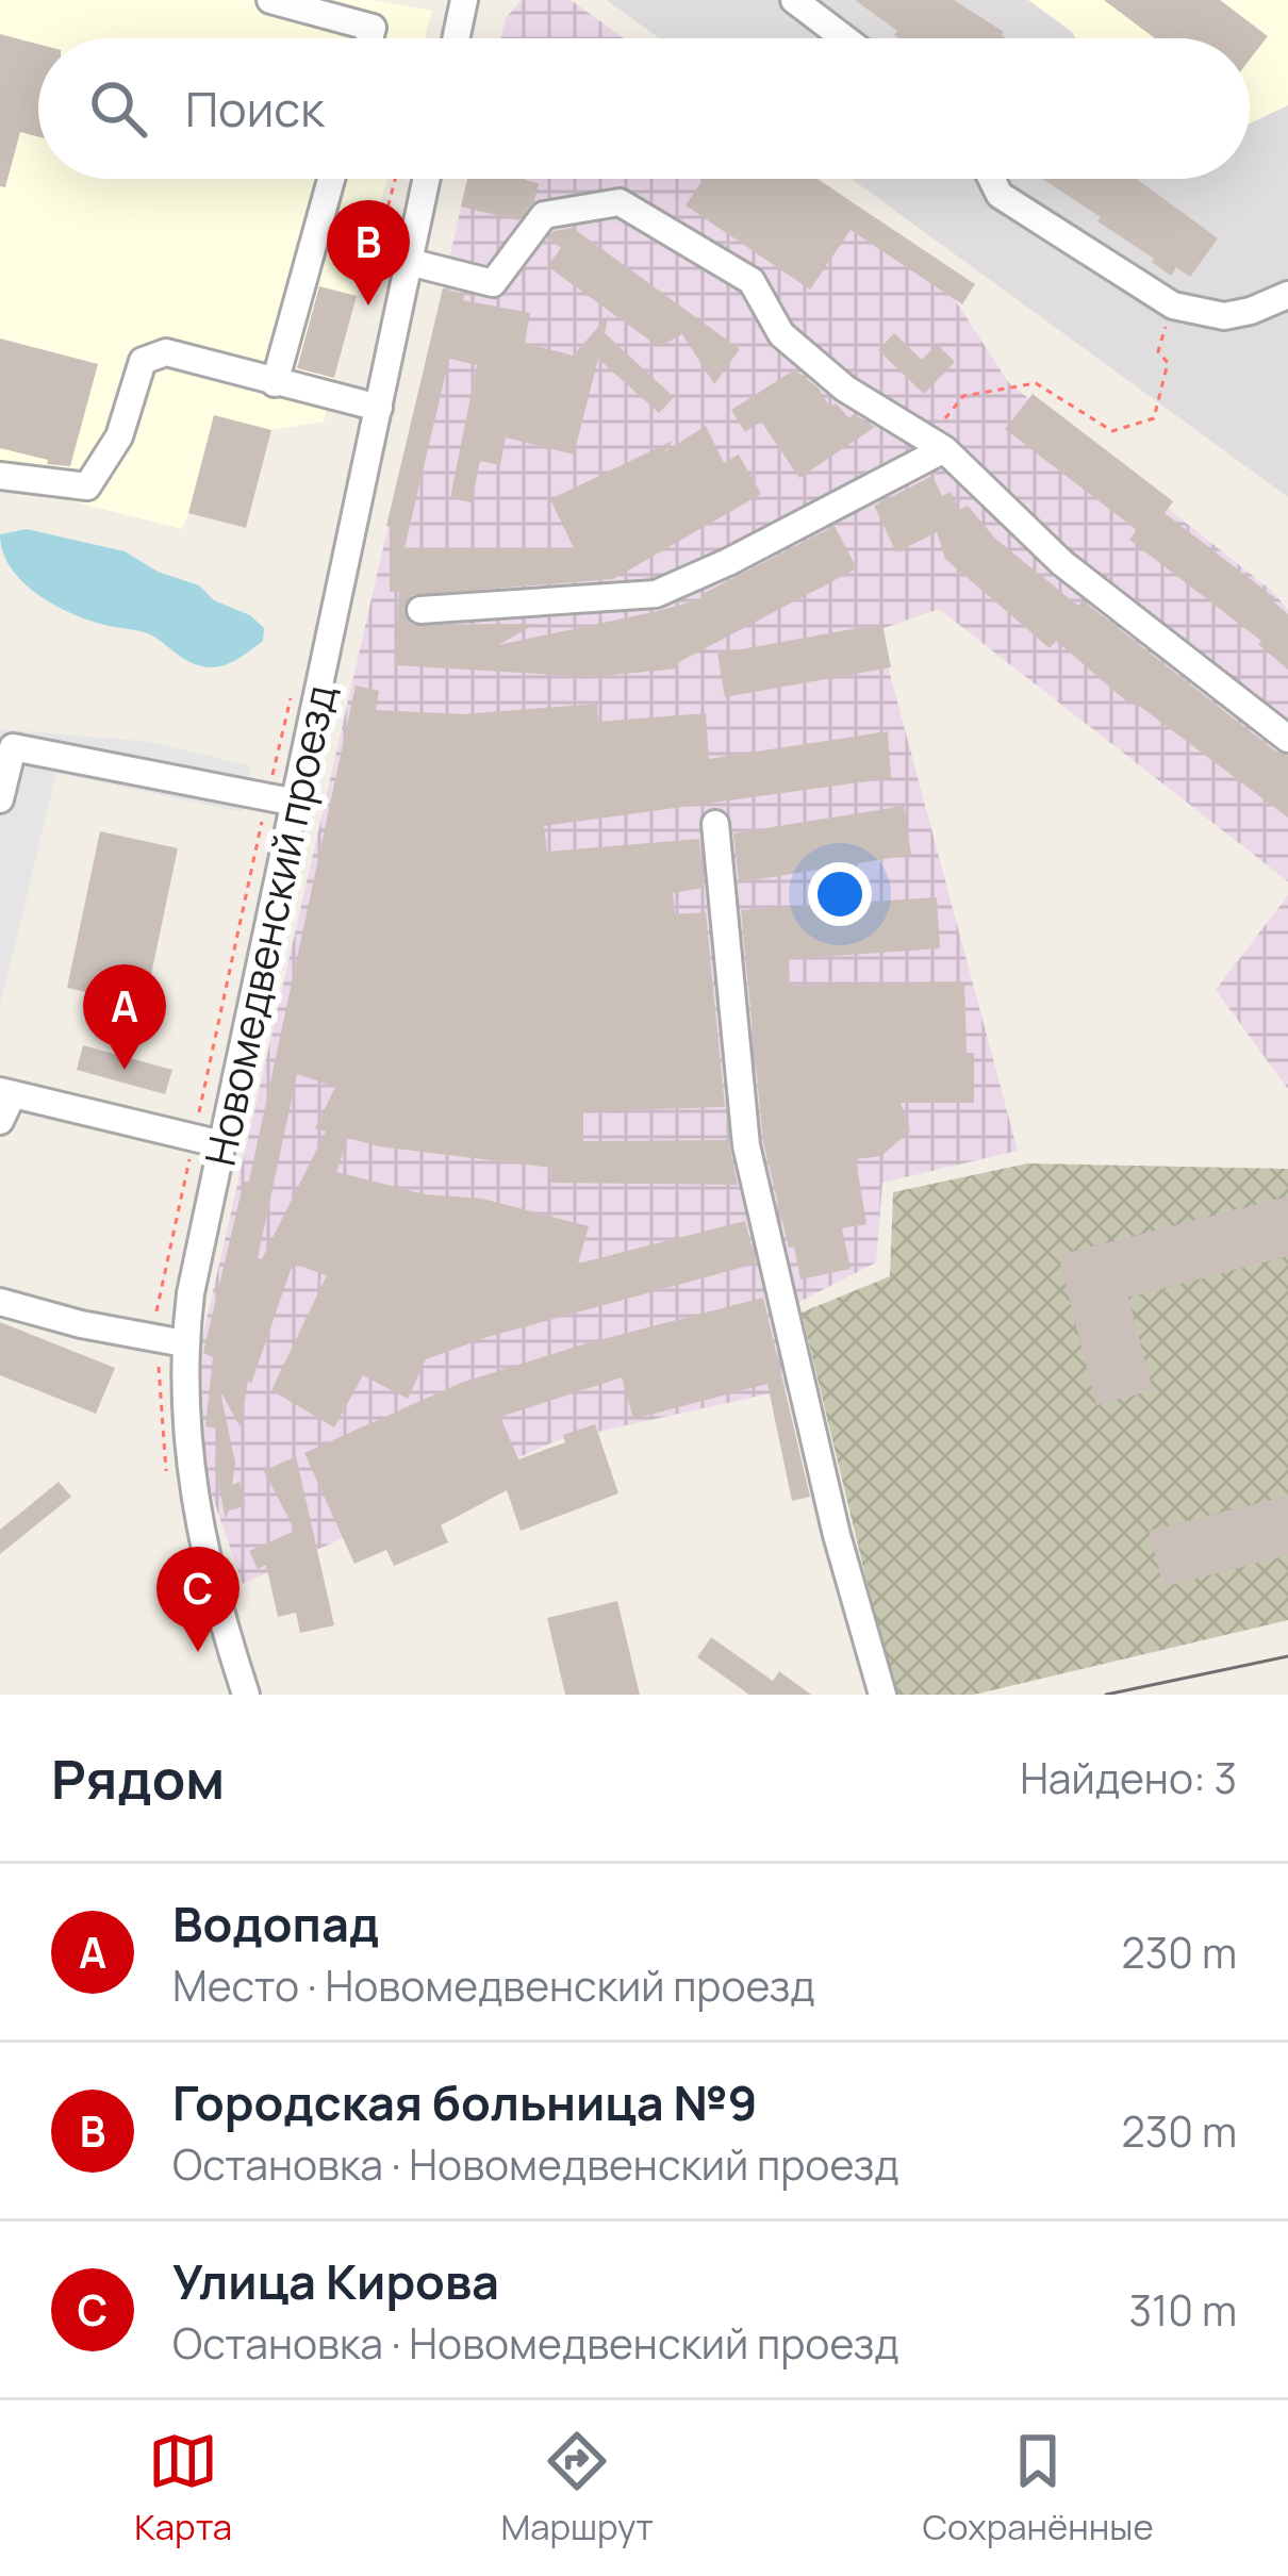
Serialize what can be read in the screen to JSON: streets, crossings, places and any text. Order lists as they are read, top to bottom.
{
  "streets": {
    "street": ["Новомедвенский проезд"]
  },
  "page": {
    "search": "Поиск",
    "pins": ["B", "A", "C"],
    "heading": ["Рядом", "Найдено: 3"],
    "list": [
      {
        "mark": "A",
        "name": "Водопад",
        "note": "Место · Новомедвенский проезд",
        "value": "230 m"
      },
      {
        "mark": "B",
        "name": "Городская больница №9",
        "note": "Остановка · Новомедвенский проезд",
        "value": "230 m"
      },
      {
        "mark": "C",
        "name": "Улица Кирова",
        "note": "Остановка · Новомедвенский проезд",
        "value": "310 m"
      }
    ],
    "nav": ["Карта", "Маршрут", "Сохранённые"]
  }
}
